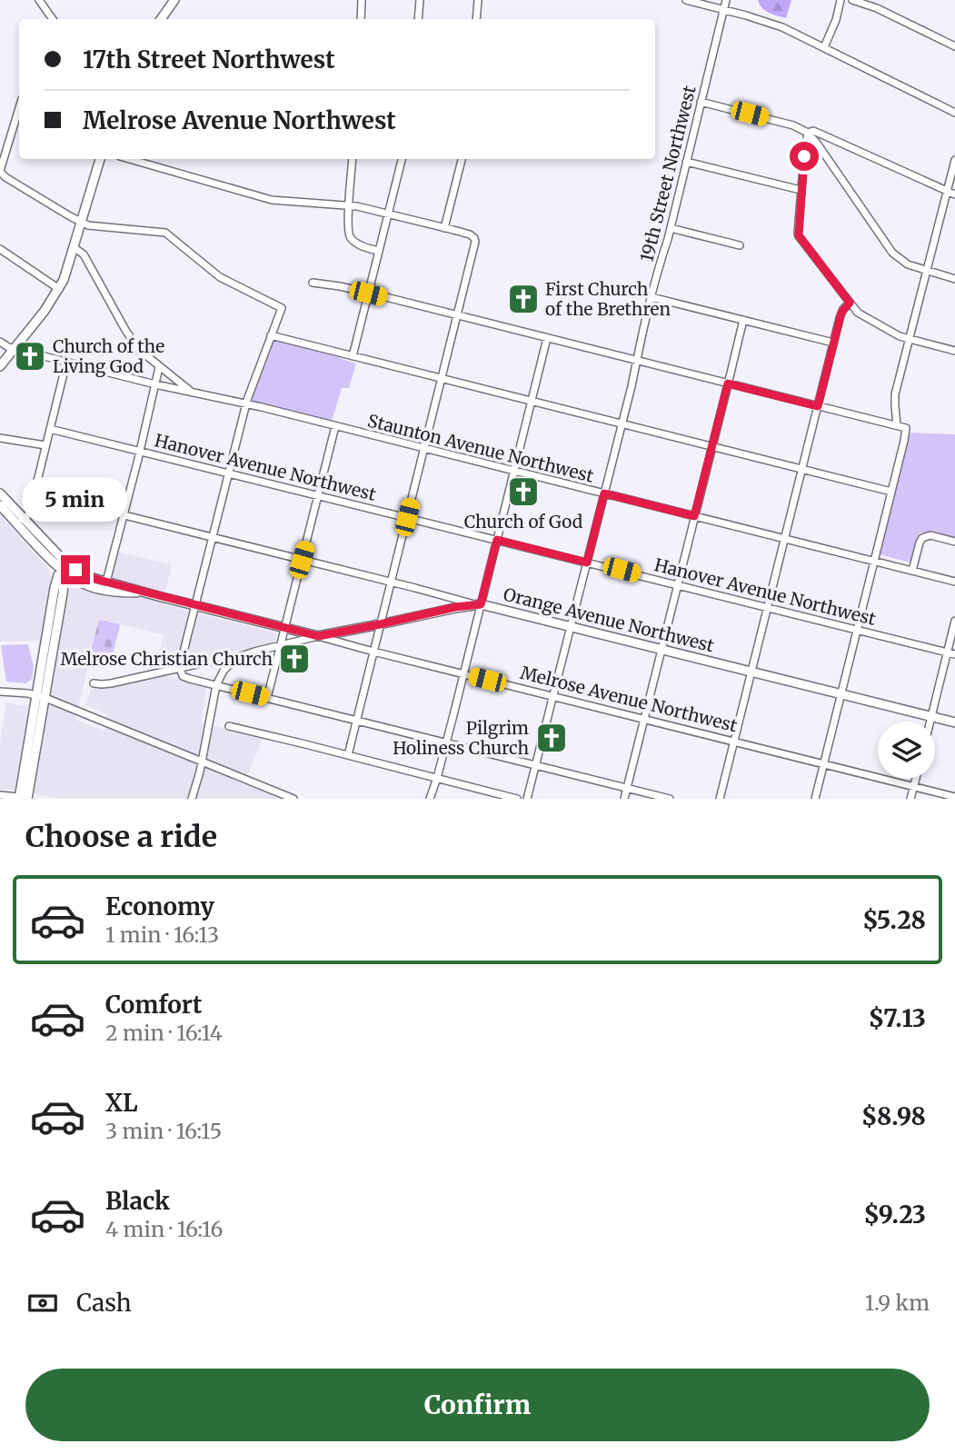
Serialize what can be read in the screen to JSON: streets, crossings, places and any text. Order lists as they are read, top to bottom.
{
  "streets": {
    "main road": ["Orange Avenue Northwest", "Melrose Avenue Northwest"],
    "street": ["19th Street Northwest", "Staunton Avenue Northwest", "Hanover Avenue Northwest"]
  },
  "crossings": [
    ["19th Street Northwest", "Staunton Avenue Northwest"],
    ["19th Street Northwest", "Hanover Avenue Northwest"],
    ["19th Street Northwest", "Orange Avenue Northwest"],
    ["19th Street Northwest", "Melrose Avenue Northwest"]
  ],
  "places": {
    "church": [
      "First Church of the Brethren",
      "Church of the Living God",
      "Church of God",
      "Melrose Christian Church",
      "Pilgrim Holiness Church"
    ]
  },
  "page": {
    "banner": ["17th Street Northwest", "Melrose Avenue Northwest"],
    "bubble": "5 min",
    "heading": "Choose a ride",
    "list": [
      {
        "name": "Economy",
        "note": "1 min · 16:13",
        "value": "$5.28"
      },
      {
        "name": "Comfort",
        "note": "2 min · 16:14",
        "value": "$7.13"
      },
      {
        "name": "XL",
        "note": "3 min · 16:15",
        "value": "$8.98"
      },
      {
        "name": "Black",
        "note": "4 min · 16:16",
        "value": "$9.23"
      }
    ],
    "pay": ["Cash", "1.9 km"],
    "buttons": "Confirm"
  }
}
